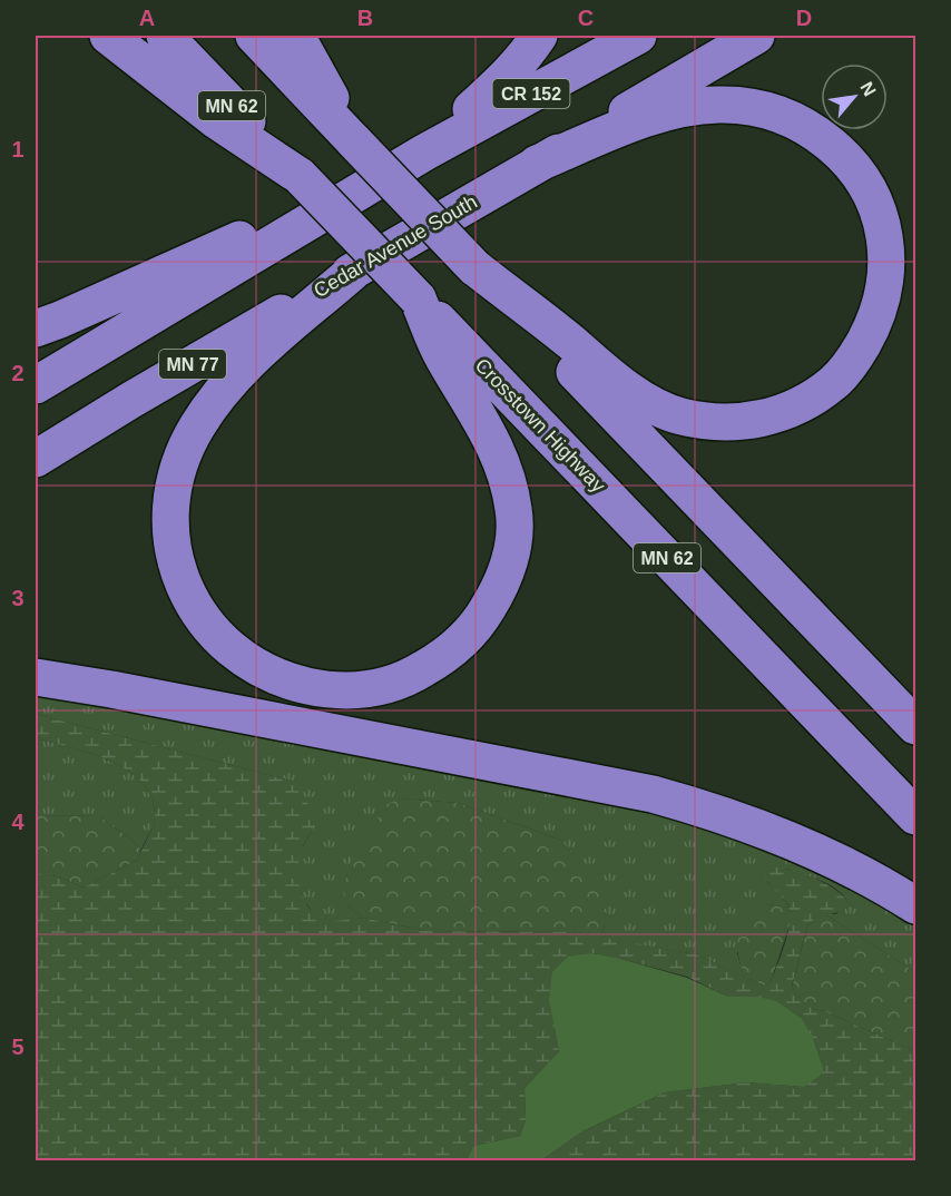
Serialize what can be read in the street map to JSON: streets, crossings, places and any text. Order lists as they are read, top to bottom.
{
  "streets": {
    "highway": [
      "CR 152",
      "MN 62",
      "Cedar Avenue South",
      "MN 77",
      "Crosstown Highway"
    ]
  },
  "north": "top right",
  "grid": {
    "columns": [
      "A",
      "B",
      "C",
      "D"
    ],
    "rows": [
      "1",
      "2",
      "3",
      "4",
      "5"
    ]
  }
}
